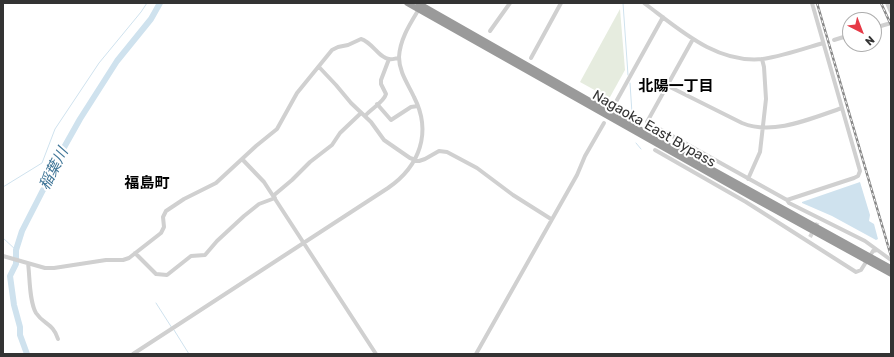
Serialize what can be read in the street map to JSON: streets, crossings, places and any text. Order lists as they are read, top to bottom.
{
  "streets": {
    "highway": ["Nagaoka East Bypass"]
  },
  "districts": ["北陽一丁目", "福島町"],
  "water": ["稲葉川"],
  "north": "bottom right"
}
